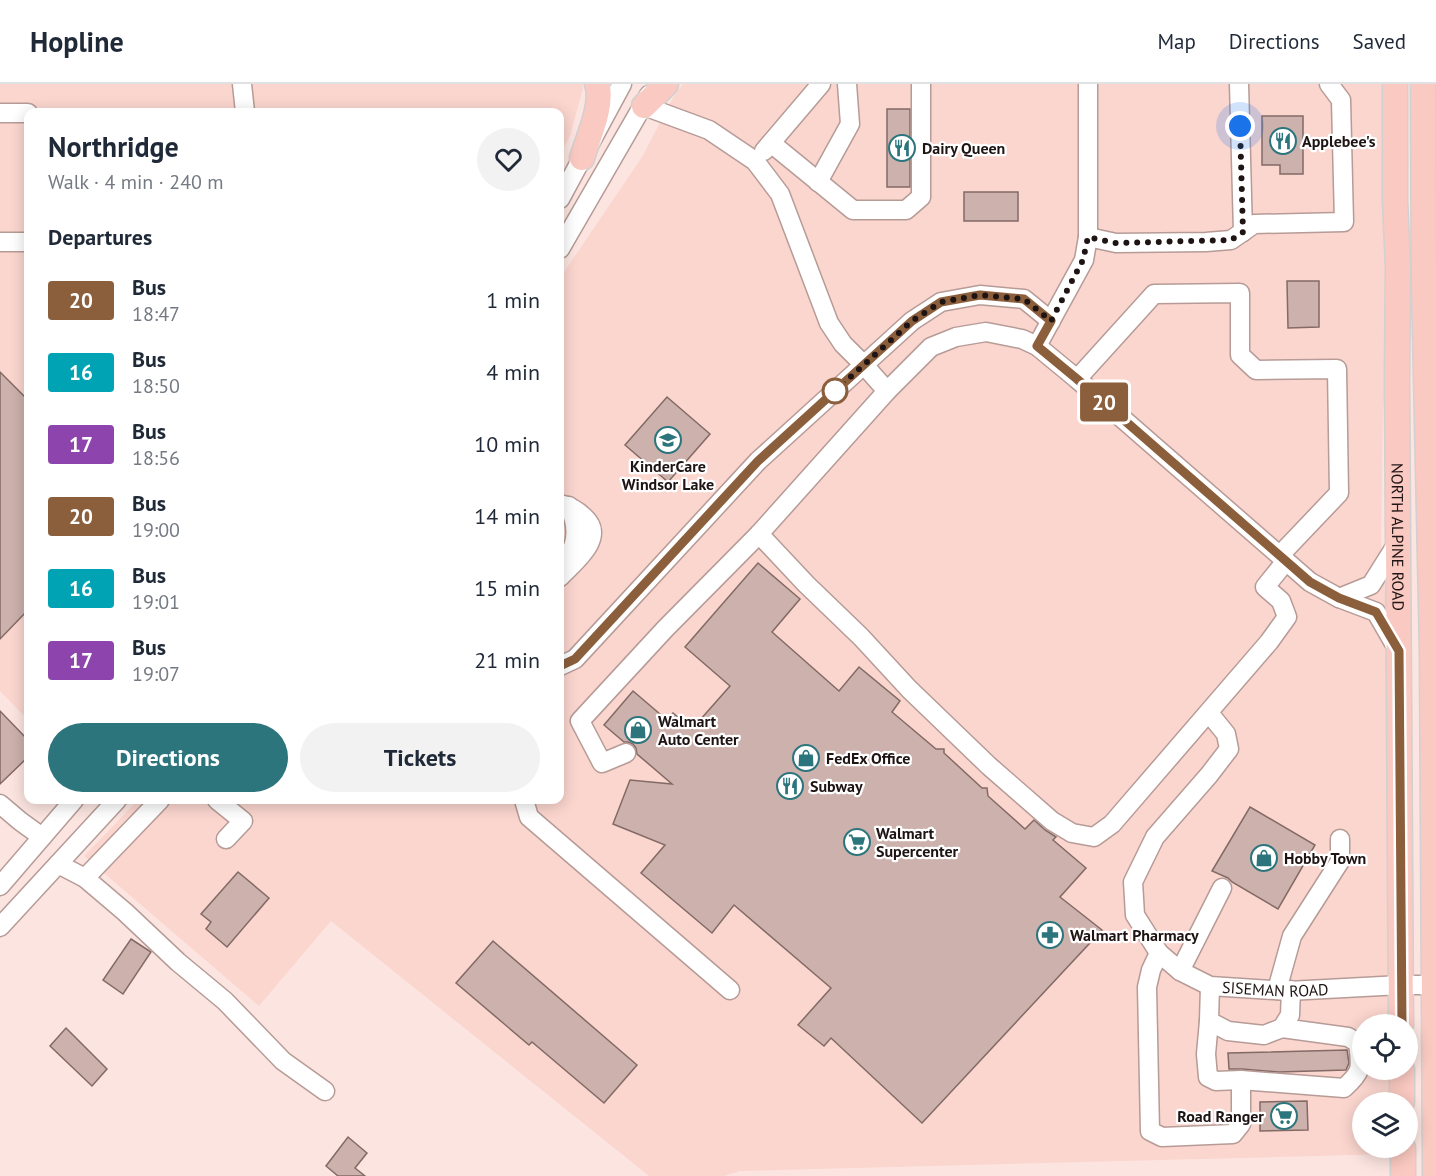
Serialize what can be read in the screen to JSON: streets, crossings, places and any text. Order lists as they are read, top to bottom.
{
  "streets": {
    "main road": ["NORTH ALPINE ROAD"],
    "street": ["SISEMAN ROAD"]
  },
  "crossings": [
    ["NORTH ALPINE ROAD", "SISEMAN ROAD"]
  ],
  "places": {
    "restaurant": ["Applebee's", "Dairy Queen", "Subway"],
    "school or university": ["KinderCare Windsor Lake"],
    "shop": ["Walmart Auto Center", "FedEx Office", "Hobby Town"],
    "supermarket": ["Walmart Supercenter", "Road Ranger"],
    "pharmacy": ["Walmart Pharmacy"]
  },
  "lines": ["bus line 20"],
  "page": {
    "header": "Hopline",
    "nav": ["Map", "Directions", "Saved"],
    "on_map": "20",
    "heading": [
      ["Northridge", "Walk · 4 min · 240 m"],
      "Departures"
    ],
    "list": [
      {
        "mark": "20",
        "name": "Bus",
        "note": "18:47",
        "value": "1 min"
      },
      {
        "mark": "16",
        "name": "Bus",
        "note": "18:50",
        "value": "4 min"
      },
      {
        "mark": "17",
        "name": "Bus",
        "note": "18:56",
        "value": "10 min"
      },
      {
        "mark": "20",
        "name": "Bus",
        "note": "19:00",
        "value": "14 min"
      },
      {
        "mark": "16",
        "name": "Bus",
        "note": "19:01",
        "value": "15 min"
      },
      {
        "mark": "17",
        "name": "Bus",
        "note": "19:07",
        "value": "21 min"
      }
    ],
    "buttons": ["Directions", "Tickets"]
  }
}
